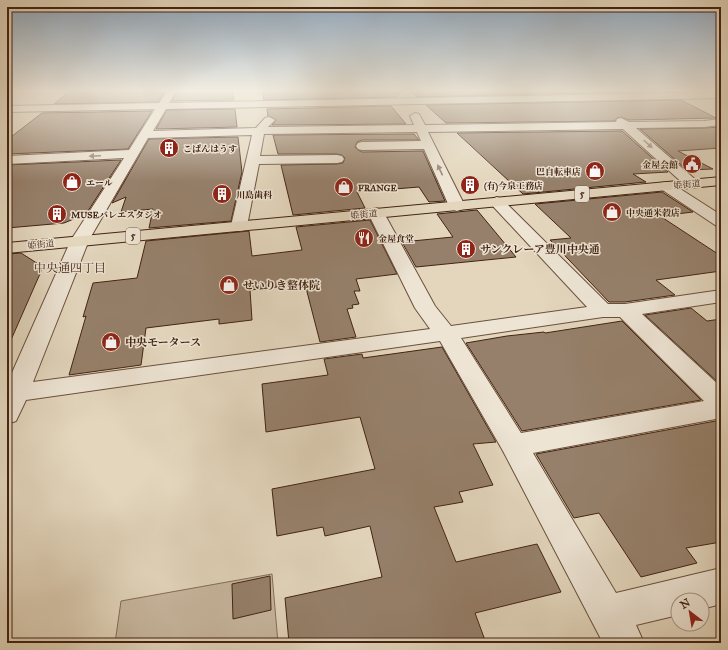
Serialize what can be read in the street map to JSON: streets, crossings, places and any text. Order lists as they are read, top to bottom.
{
  "streets": {
    "main road": ["姫街道", "5"]
  },
  "districts": ["中央通四丁目"],
  "places": {
    "building": [
      "こぱんはうす",
      "(有)今泉工務店",
      "川島歯科",
      "MUSEバレエスタジオ",
      "サンクレーア豊川中央通"
    ],
    "public building": ["金屋会館"],
    "shop": [
      "巴自転車店",
      "エール",
      "FRANGE",
      "中央通米穀店",
      "せいりき整体院",
      "中央モータース"
    ],
    "restaurant": ["金屋食堂"]
  },
  "north": "top left"
}
